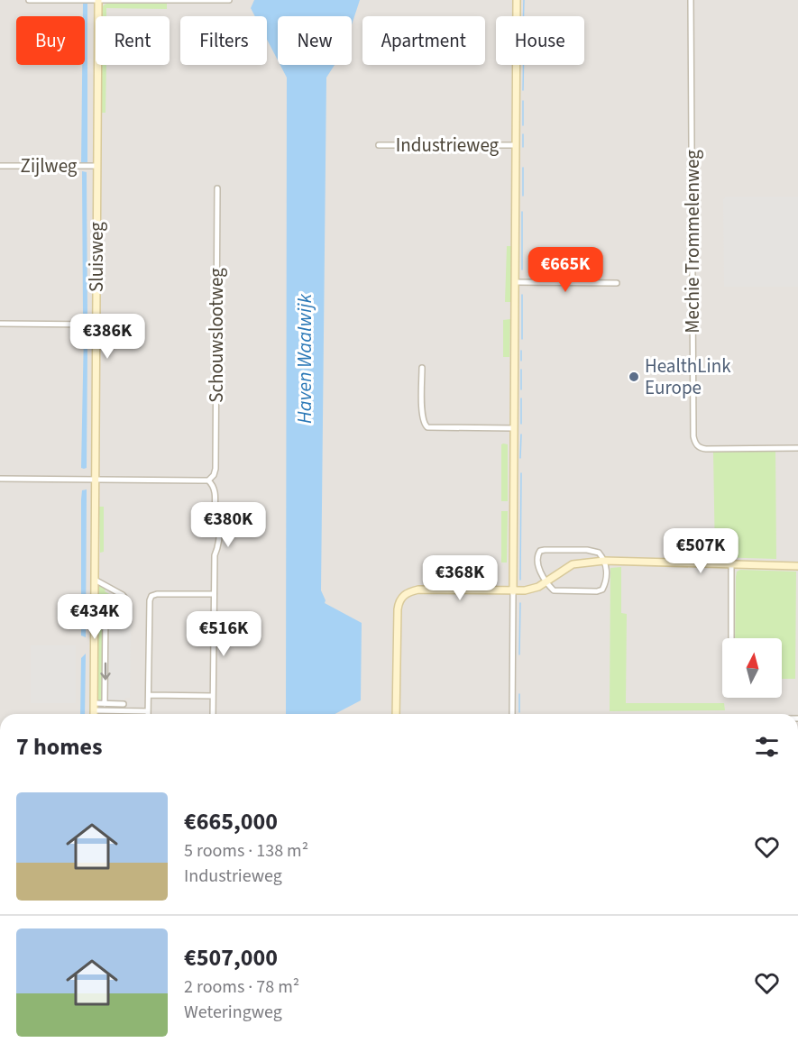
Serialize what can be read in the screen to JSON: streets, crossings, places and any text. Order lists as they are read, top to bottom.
{
  "streets": {
    "street": [
      "Industrieweg",
      "Zijlweg",
      "Mechie Trommelenweg",
      "Sluisweg",
      "Schouwslootweg"
    ]
  },
  "crossings": [
    ["Zijlweg", "Sluisweg"]
  ],
  "water": ["Haven Waalwijk"],
  "places": ["HealthLink Europe"],
  "north": "top",
  "page": {
    "chip": [
      "Buy",
      "Rent",
      "Filters",
      "New",
      "Apartment",
      "House"
    ],
    "price": [
      "€665K",
      "€386K",
      "€380K",
      "€507K",
      "€368K",
      "€434K",
      "€516K"
    ],
    "heading": "7 homes",
    "list": [
      {
        "name": "€665,000",
        "note": "5 rooms · 138 m² · Industrieweg"
      },
      {
        "name": "€507,000",
        "note": "2 rooms · 78 m² · Weteringweg"
      }
    ]
  }
}
